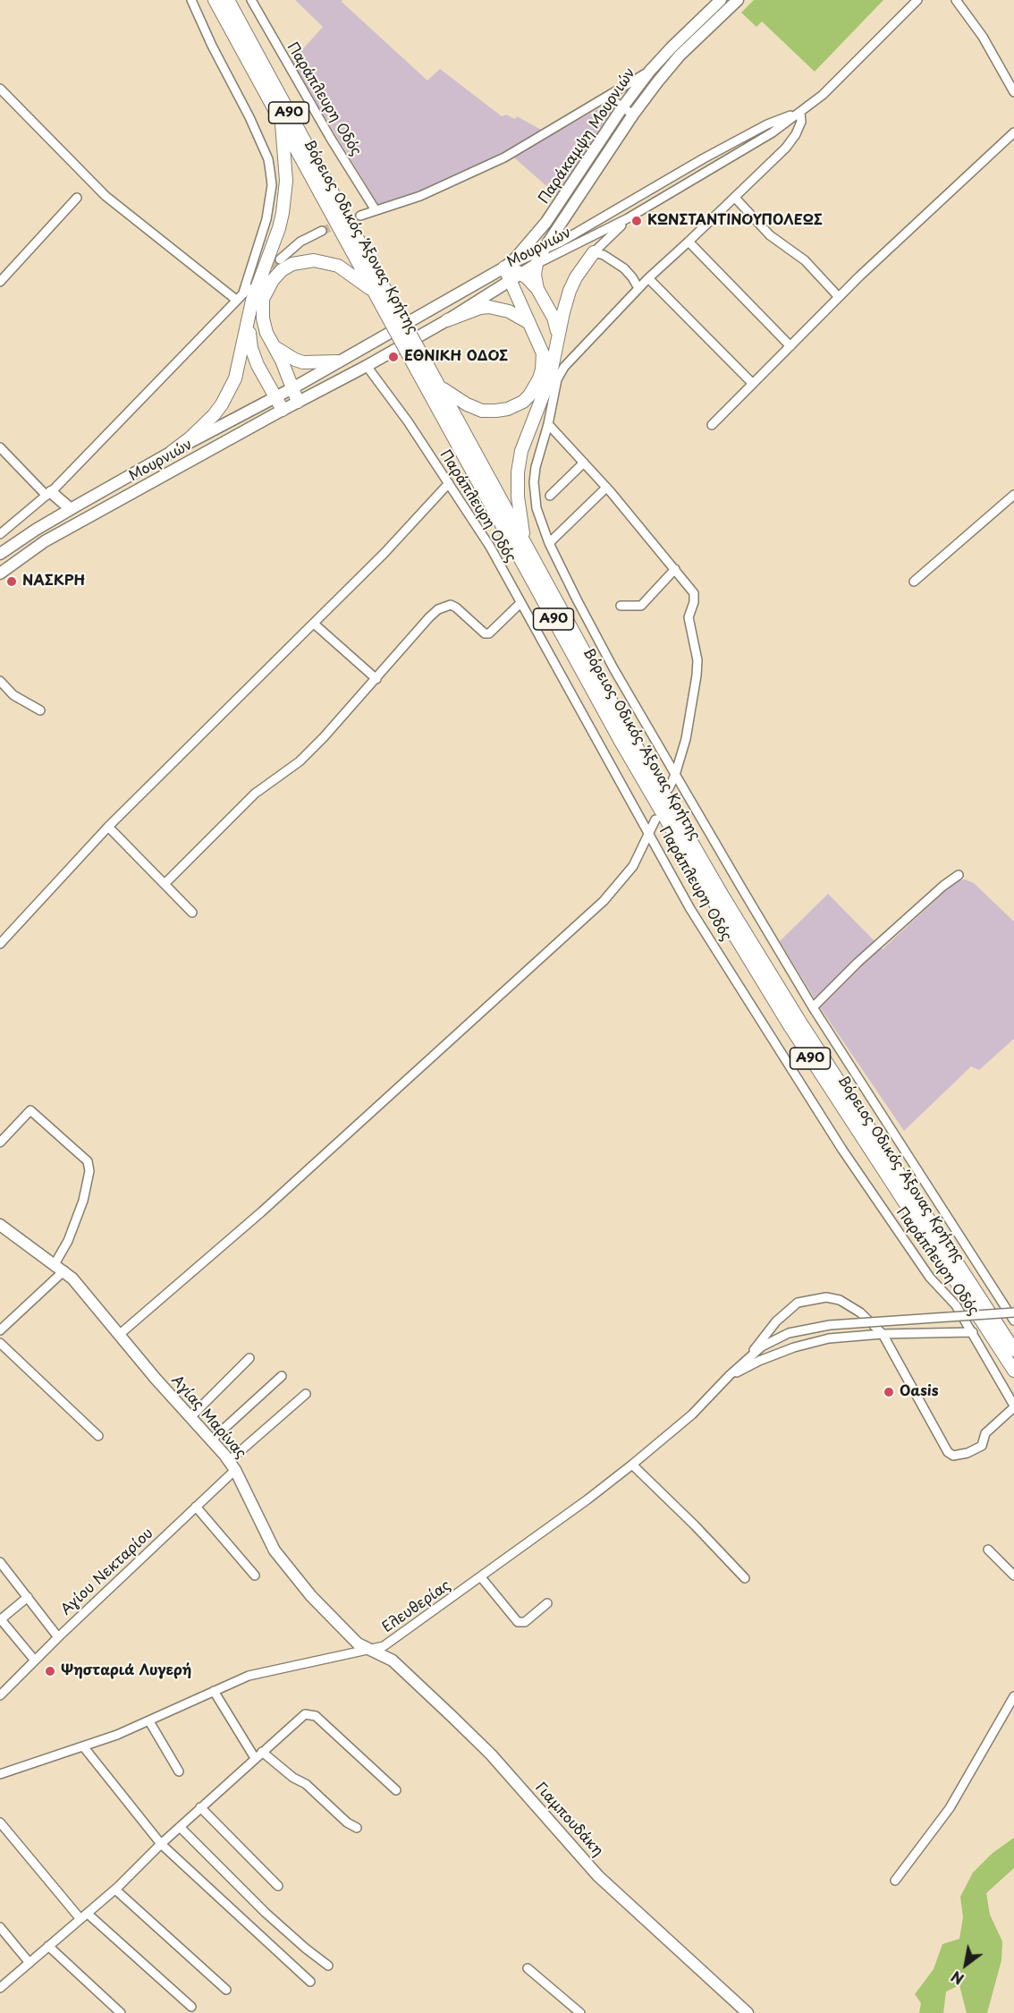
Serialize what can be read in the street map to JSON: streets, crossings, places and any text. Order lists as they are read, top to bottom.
{
  "streets": {
    "highway": ["Α90", "Βόρειος Οδικός Άξονας Κρήτης"],
    "main road": [
      "Παράκαμψη Μουρνιών",
      "Μουρνιών",
      "Αγίας Μαρίνας",
      "Γιαμπουδάκη"
    ],
    "street": ["Παράπλευρη Οδός", "Αγίου Νεκταρίου", "Ελευθερίας"]
  },
  "crossings": [
    ["Παράπλευρη Οδός", "Μουρνιών"],
    ["Παράκαμψη Μουρνιών", "Μουρνιών"],
    ["Αγίας Μαρίνας", "Αγίου Νεκταρίου"],
    ["Αγίας Μαρίνας", "Ελευθερίας"],
    ["Αγίας Μαρίνας", "Γιαμπουδάκη"],
    ["Ελευθερίας", "Γιαμπουδάκη"]
  ],
  "places": [
    "ΚΩΝΣΤΑΝΤΙΝΟΥΠΟΛΕΩΣ",
    "ΕΘΝΙΚΗ ΟΔΟΣ",
    "ΝΑΣΚΡΗ",
    "Oasis",
    "Ψησταριά Λυγερή"
  ],
  "north": "bottom left"
}
